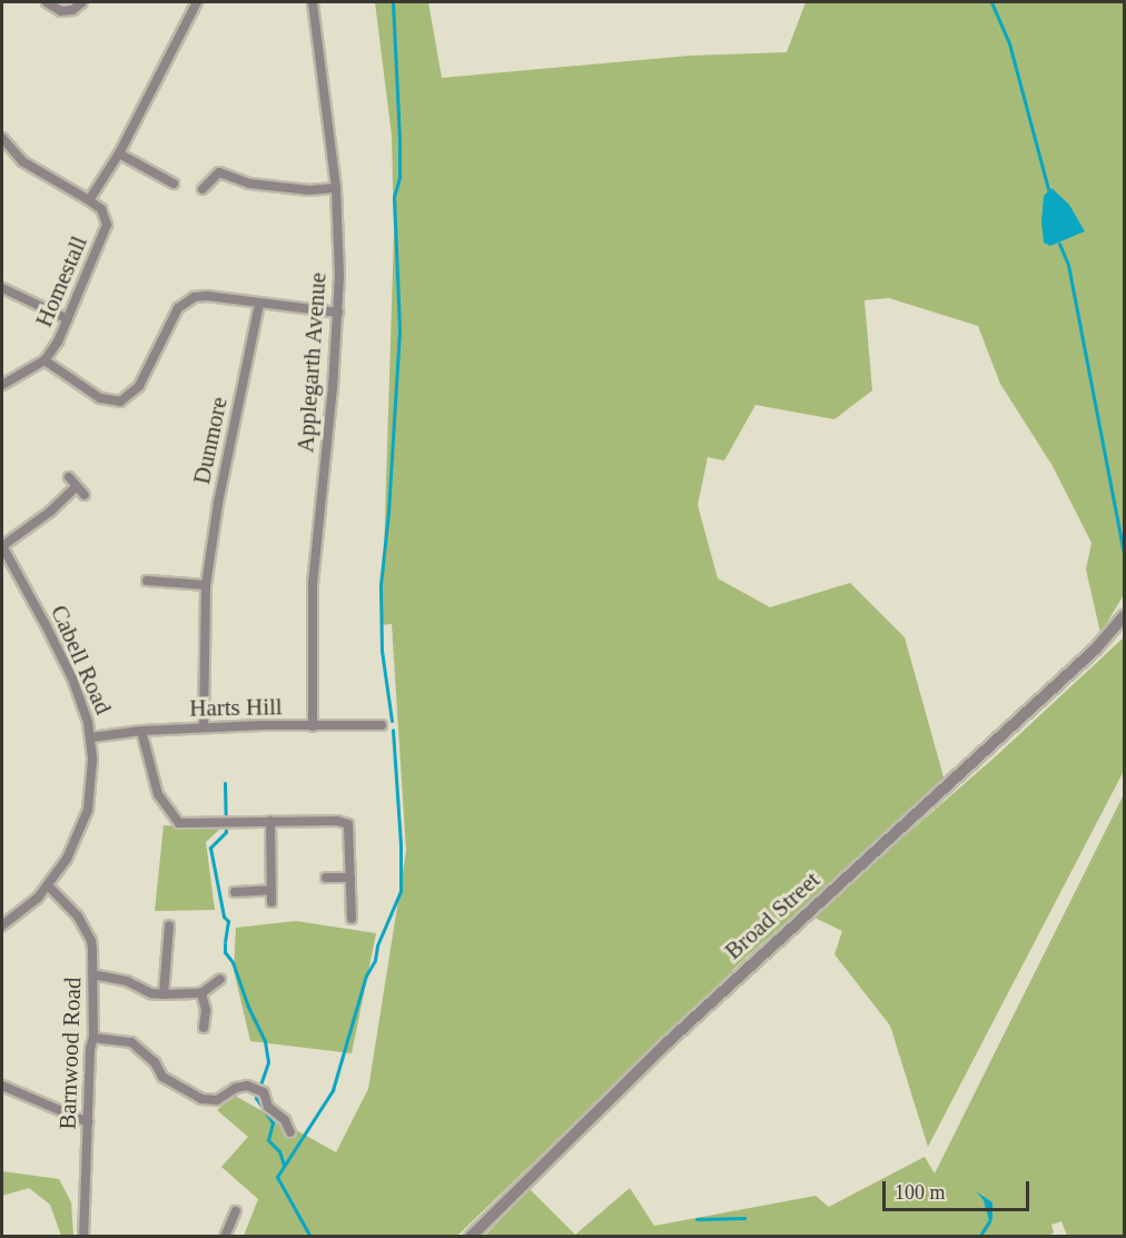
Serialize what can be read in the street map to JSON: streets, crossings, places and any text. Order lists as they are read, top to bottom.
{
  "streets": {
    "street": [
      "Homestall",
      "Applegarth Avenue",
      "Dunmore",
      "Cabell Road",
      "Harts Hill",
      "Broad Street",
      "Barnwood Road"
    ]
  },
  "crossings": [
    ["Applegarth Avenue", "Harts Hill"],
    ["Dunmore", "Harts Hill"],
    ["Cabell Road", "Harts Hill"],
    ["Cabell Road", "Barnwood Road"]
  ],
  "scale_bar": "100 m"
}
